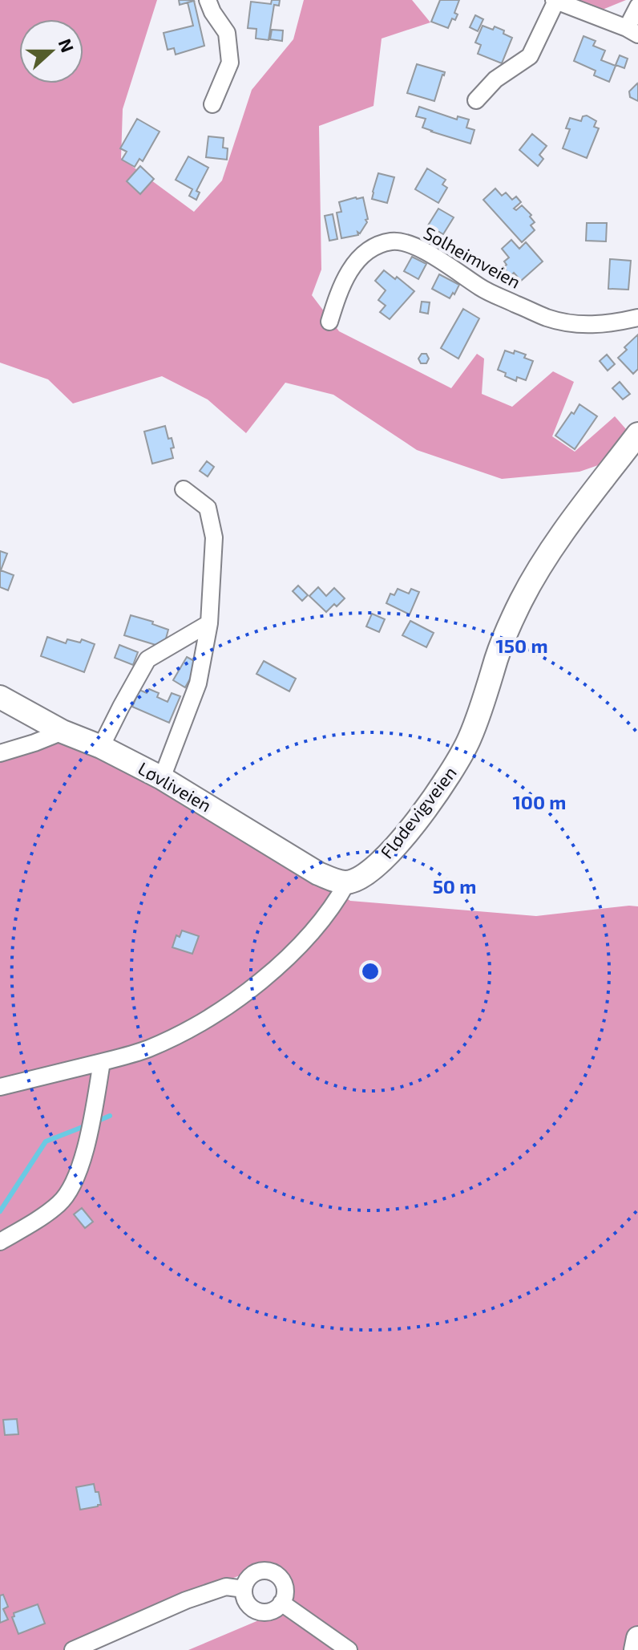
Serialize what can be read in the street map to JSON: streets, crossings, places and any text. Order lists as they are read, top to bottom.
{
  "streets": {
    "main road": ["Løvliveien", "Flødevigveien"],
    "street": ["Solheimveien"]
  },
  "crossings": [
    ["Løvliveien", "Flødevigveien"]
  ],
  "north": "right",
  "rings": ["150 m", "100 m", "50 m"]
}
